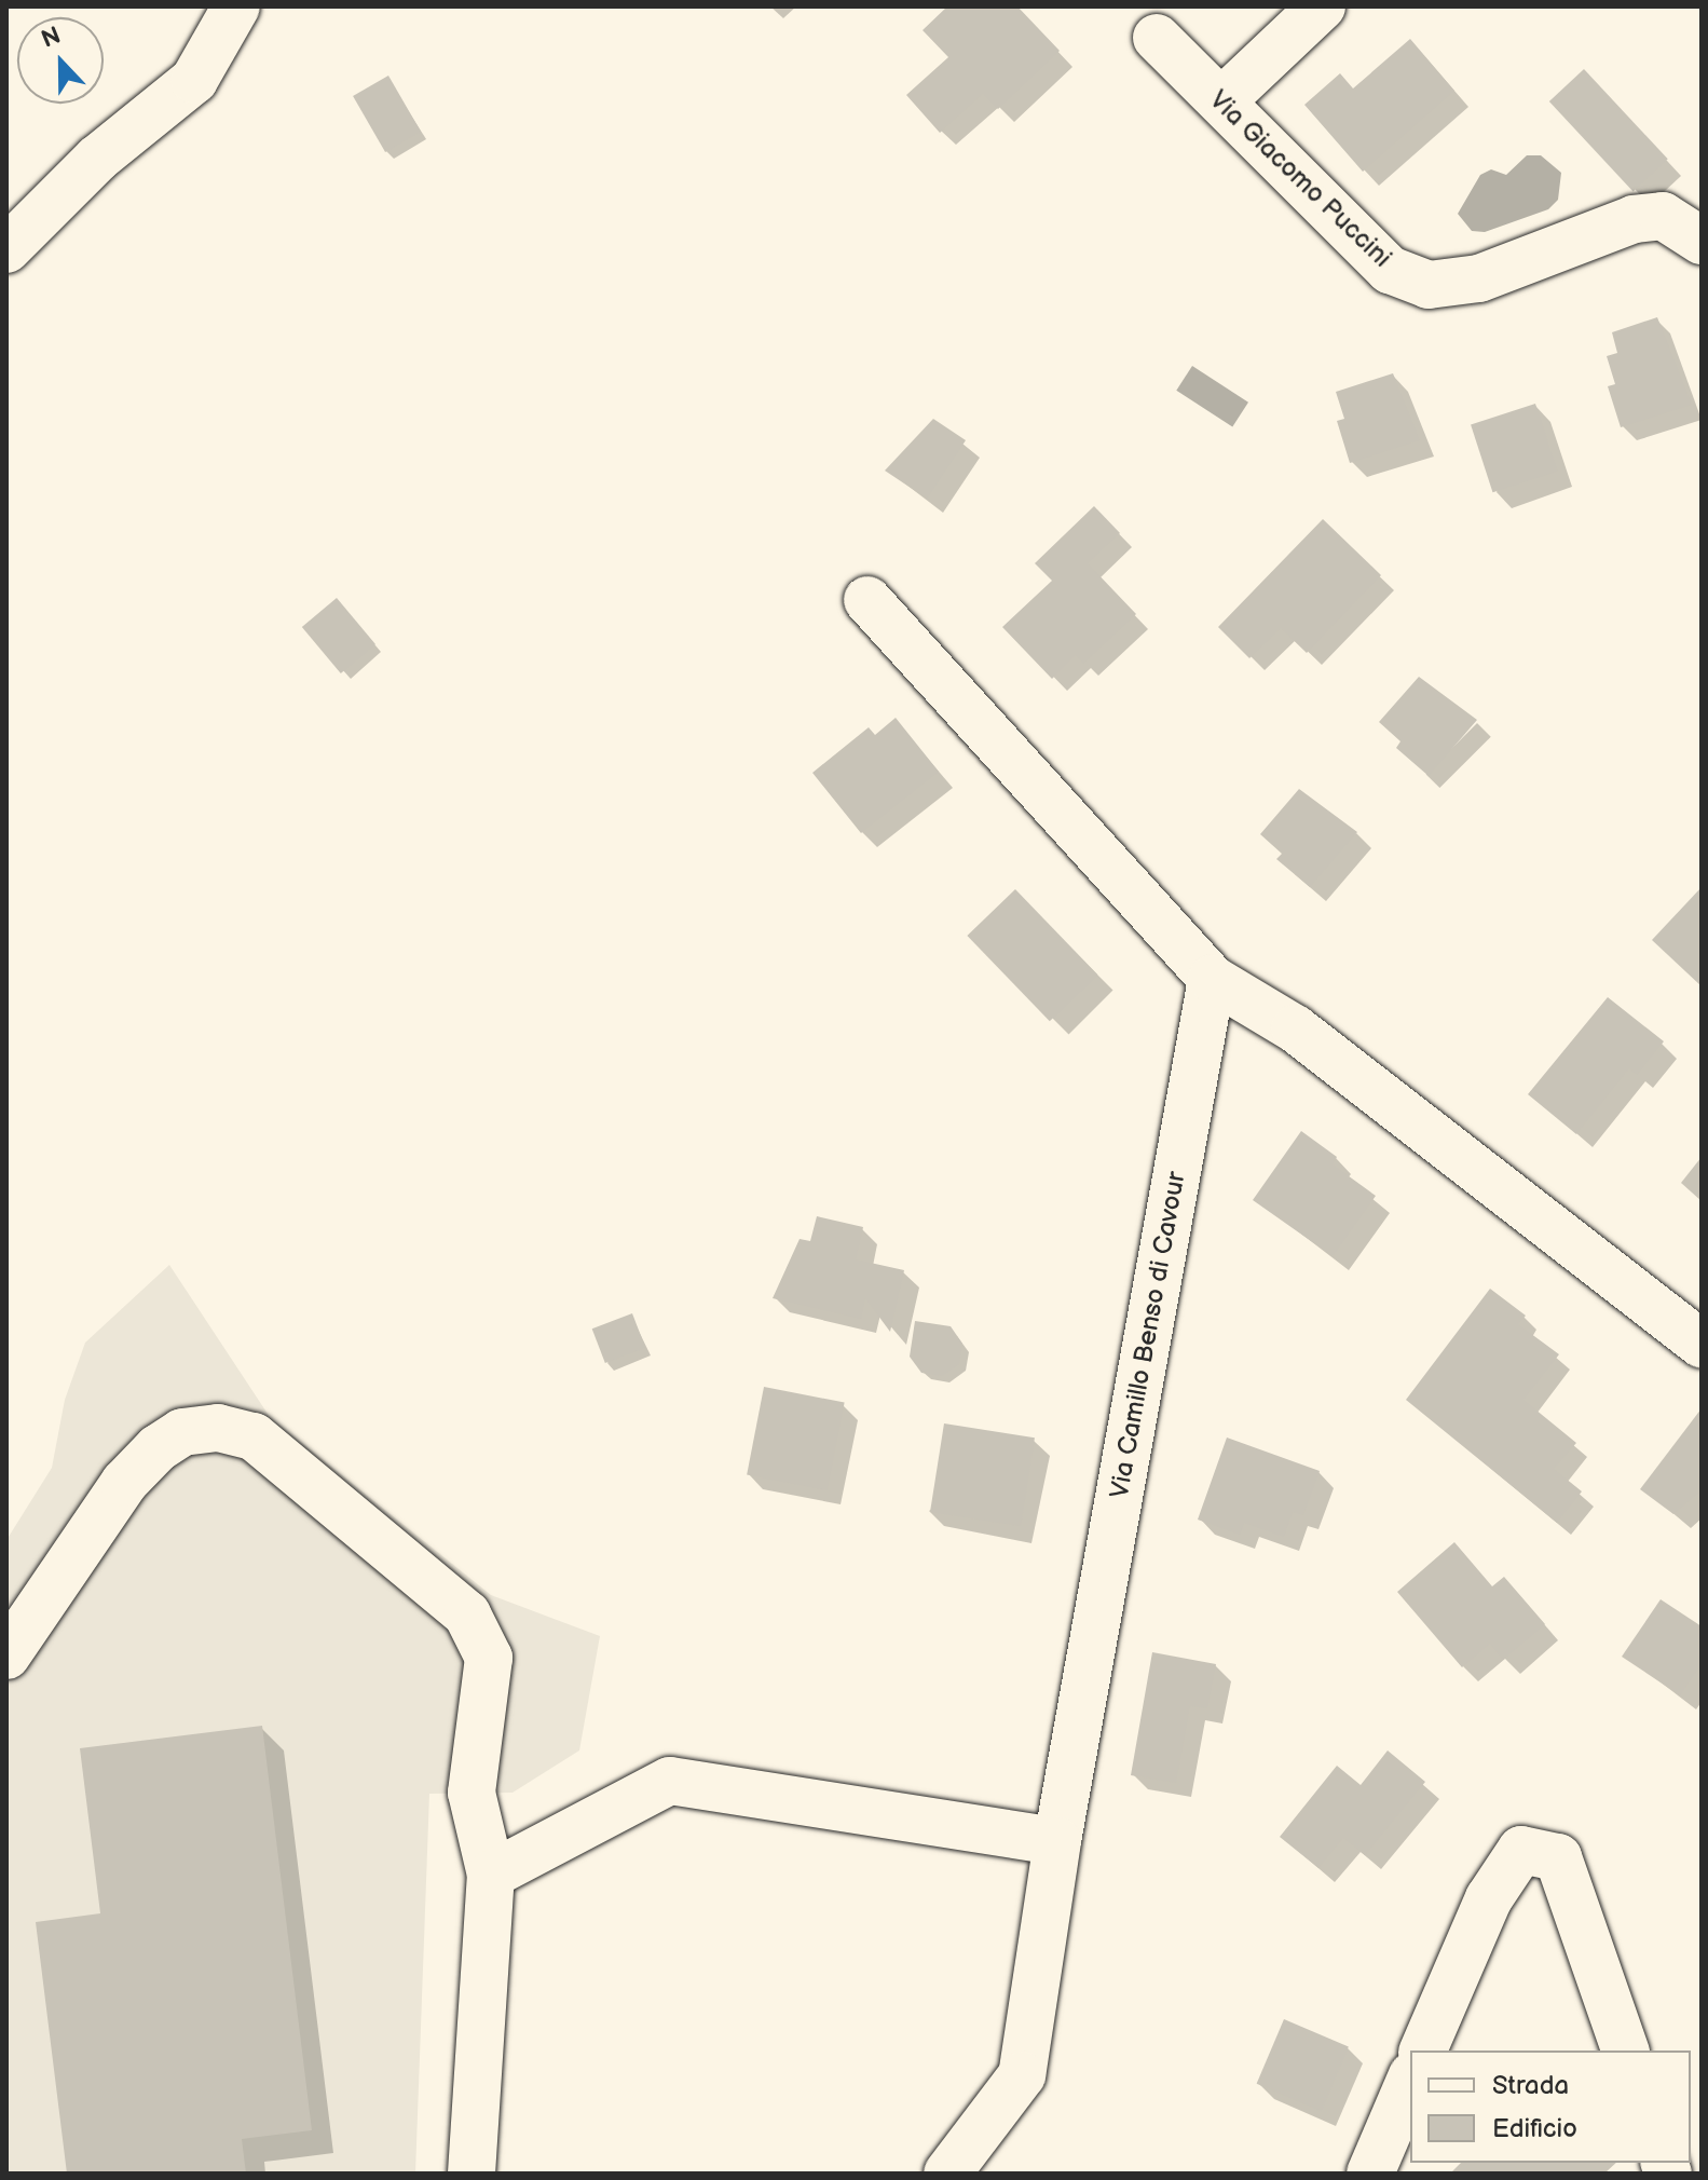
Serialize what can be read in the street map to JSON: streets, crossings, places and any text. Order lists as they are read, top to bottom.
{
  "streets": {
    "street": ["Via Giacomo Puccini", "Via Camillo Benso di Cavour"]
  },
  "legend": ["Strada", "Edificio"],
  "north": "top"
}
